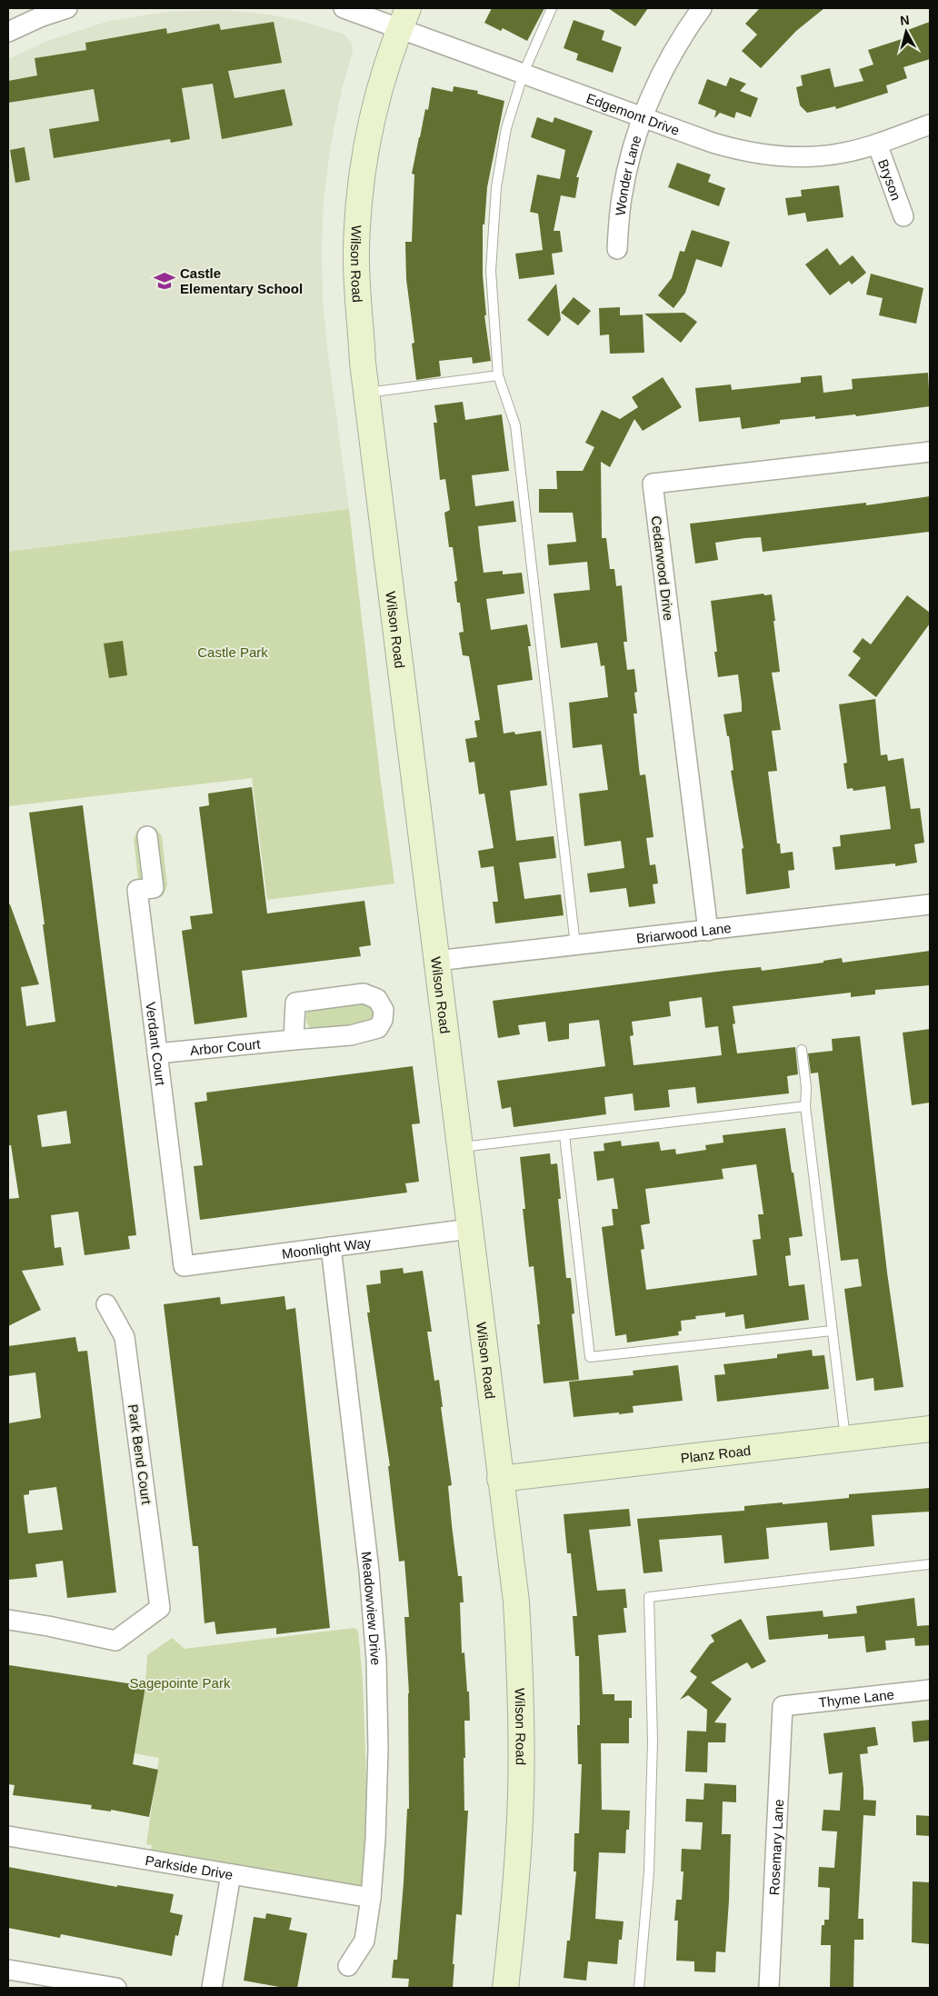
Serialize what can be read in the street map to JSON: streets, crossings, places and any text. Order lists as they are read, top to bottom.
{
  "streets": {
    "street": [
      "Edgemont Drive",
      "Wonder Lane",
      "Bryson",
      "Wilson Road",
      "Cedarwood Drive",
      "Briarwood Lane",
      "Verdant Court",
      "Arbor Court",
      "Moonlight Way",
      "Park Bend Court",
      "Planz Road",
      "Meadowview Drive",
      "Thyme Lane",
      "Rosemary Lane",
      "Parkside Drive"
    ]
  },
  "crossings": [
    ["Edgemont Drive", "Wonder Lane"],
    ["Edgemont Drive", "Bryson"],
    ["Edgemont Drive", "Wilson Road"],
    ["Wilson Road", "Briarwood Lane"],
    ["Wilson Road", "Moonlight Way"],
    ["Wilson Road", "Planz Road"],
    ["Cedarwood Drive", "Briarwood Lane"],
    ["Verdant Court", "Arbor Court"],
    ["Verdant Court", "Moonlight Way"],
    ["Moonlight Way", "Meadowview Drive"],
    ["Meadowview Drive", "Parkside Drive"],
    ["Thyme Lane", "Rosemary Lane"]
  ],
  "parks": ["Castle Park", "Sagepointe Park"],
  "places": {
    "school or university": ["Castle Elementary School"]
  },
  "north": "top"
}
